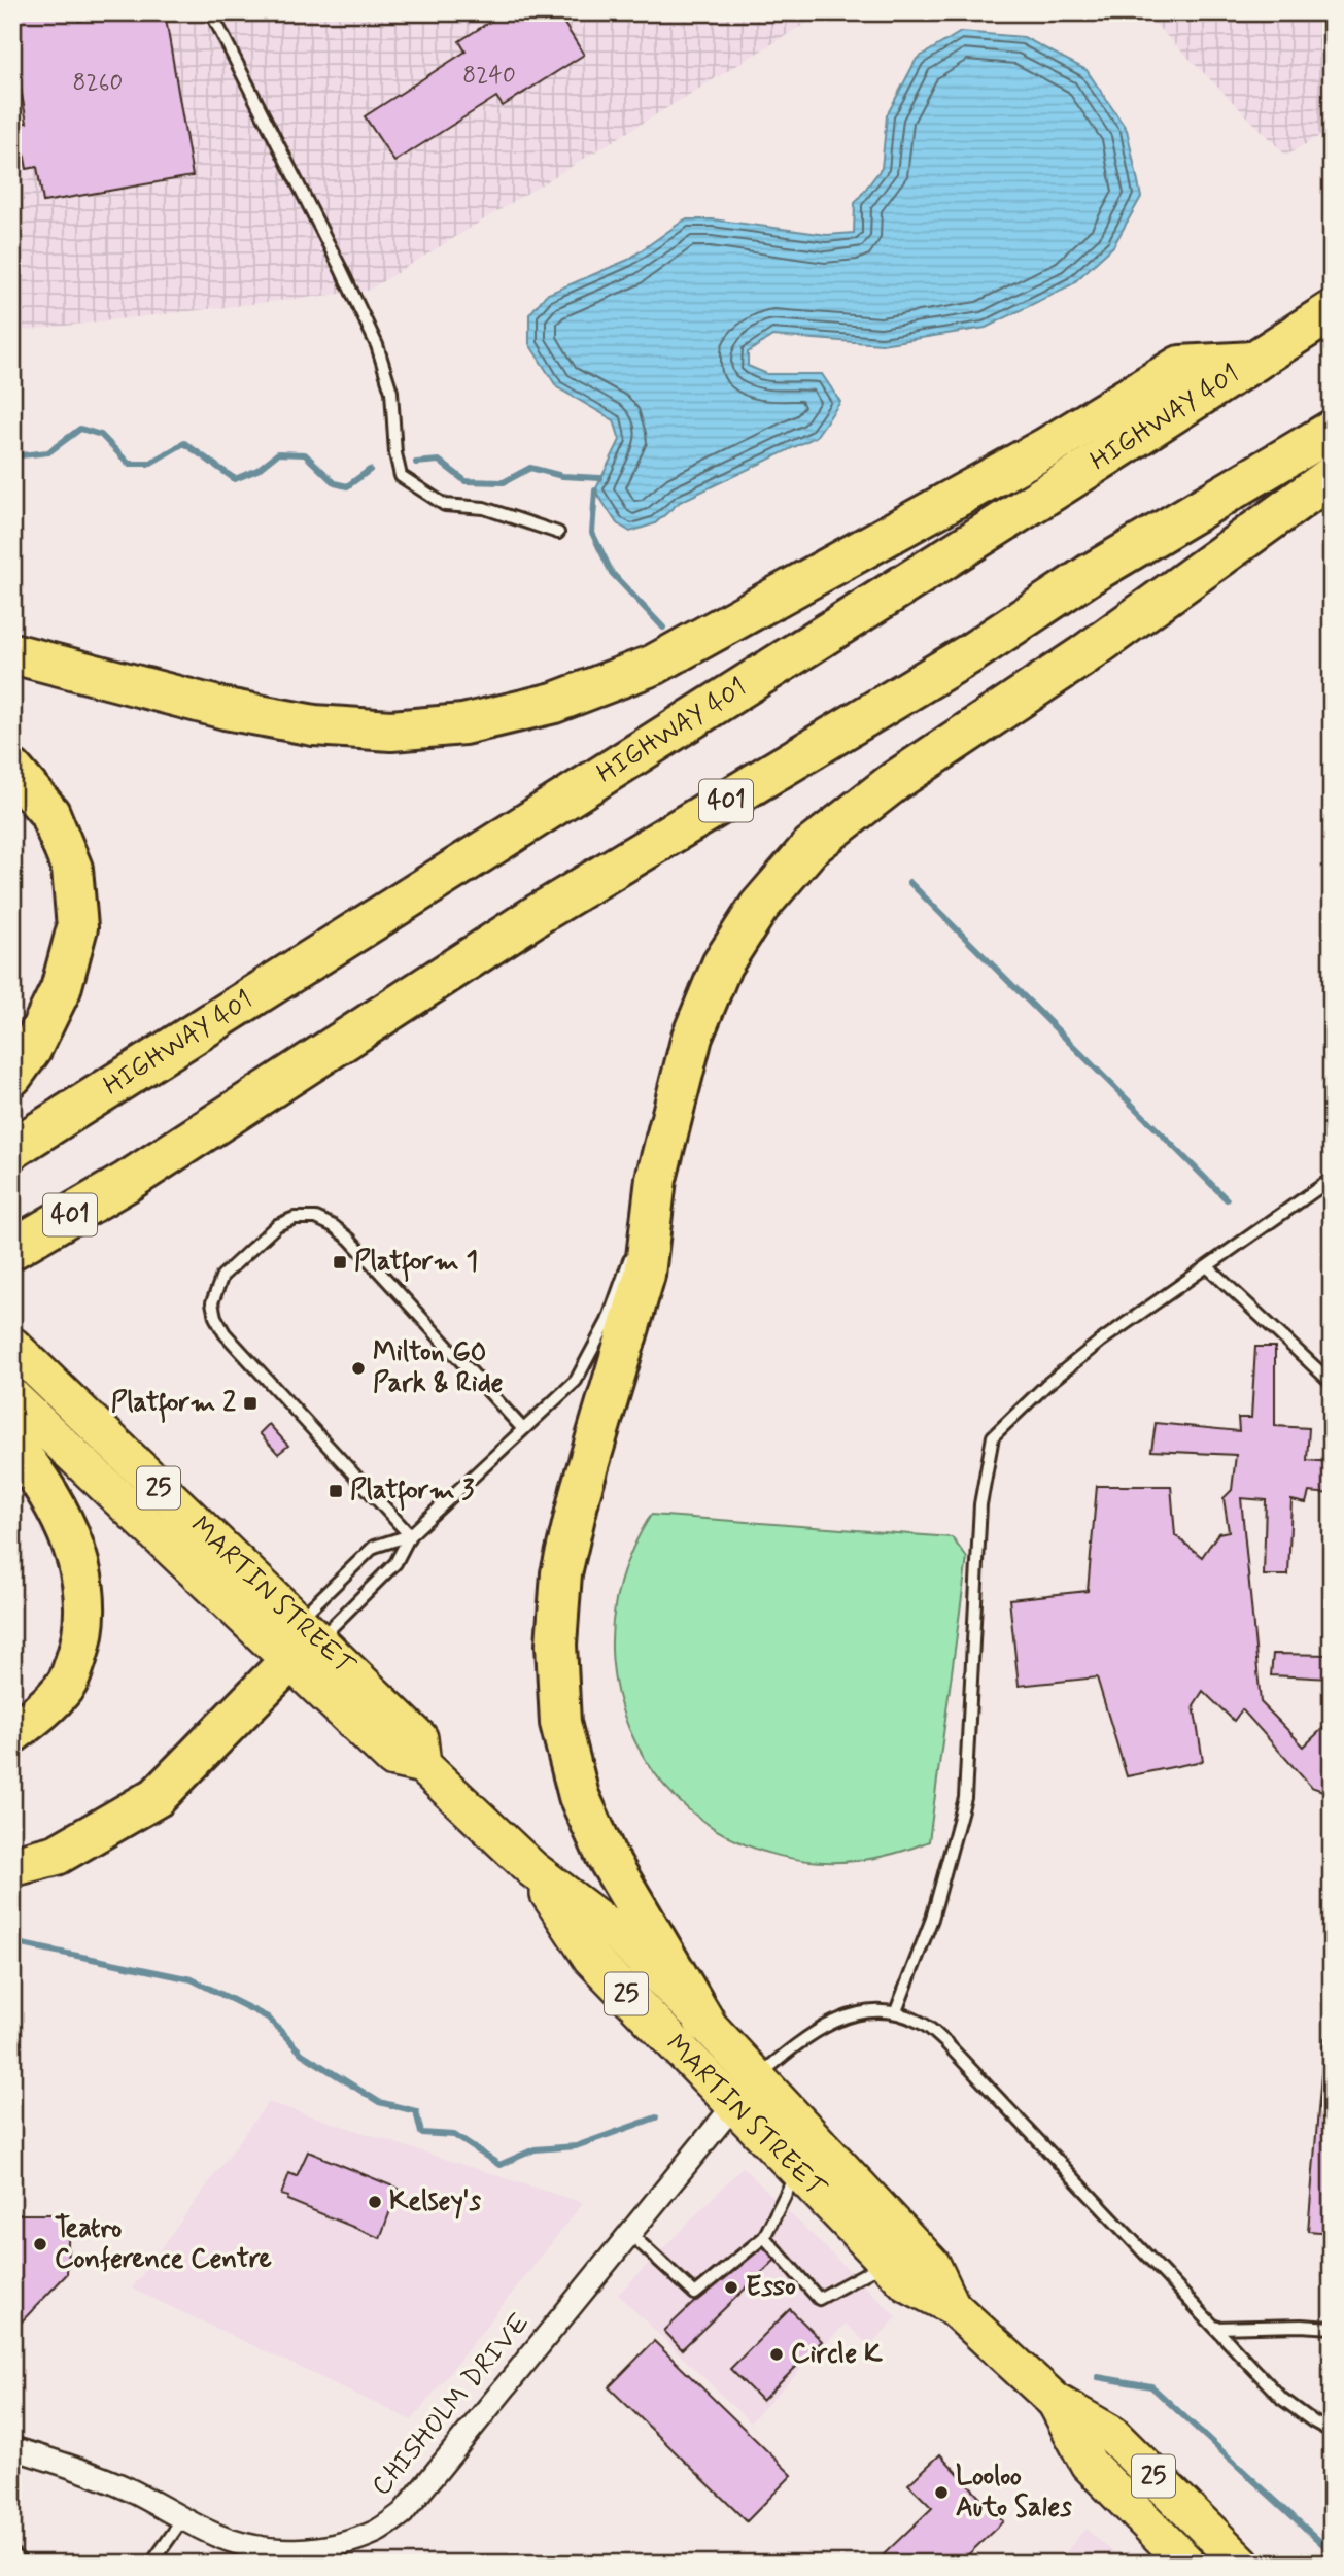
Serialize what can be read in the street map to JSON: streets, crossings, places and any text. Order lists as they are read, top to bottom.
{
  "streets": {
    "highway": ["HIGHWAY 401", "401"],
    "main road": ["25", "MARTIN STREET"],
    "street": ["CHISHOLM DRIVE"]
  },
  "crossings": [
    ["MARTIN STREET", "CHISHOLM DRIVE"]
  ],
  "places": {
    "transit": ["Platform 1", "Platform 2", "Platform 3"],
    "other": [
      "Milton GO Park & Ride",
      "Kelsey's",
      "Teatro Conference Centre",
      "Esso",
      "Circle K",
      "Looloo Auto Sales"
    ]
  },
  "house_numbers": ["8240", "8260"]
}
